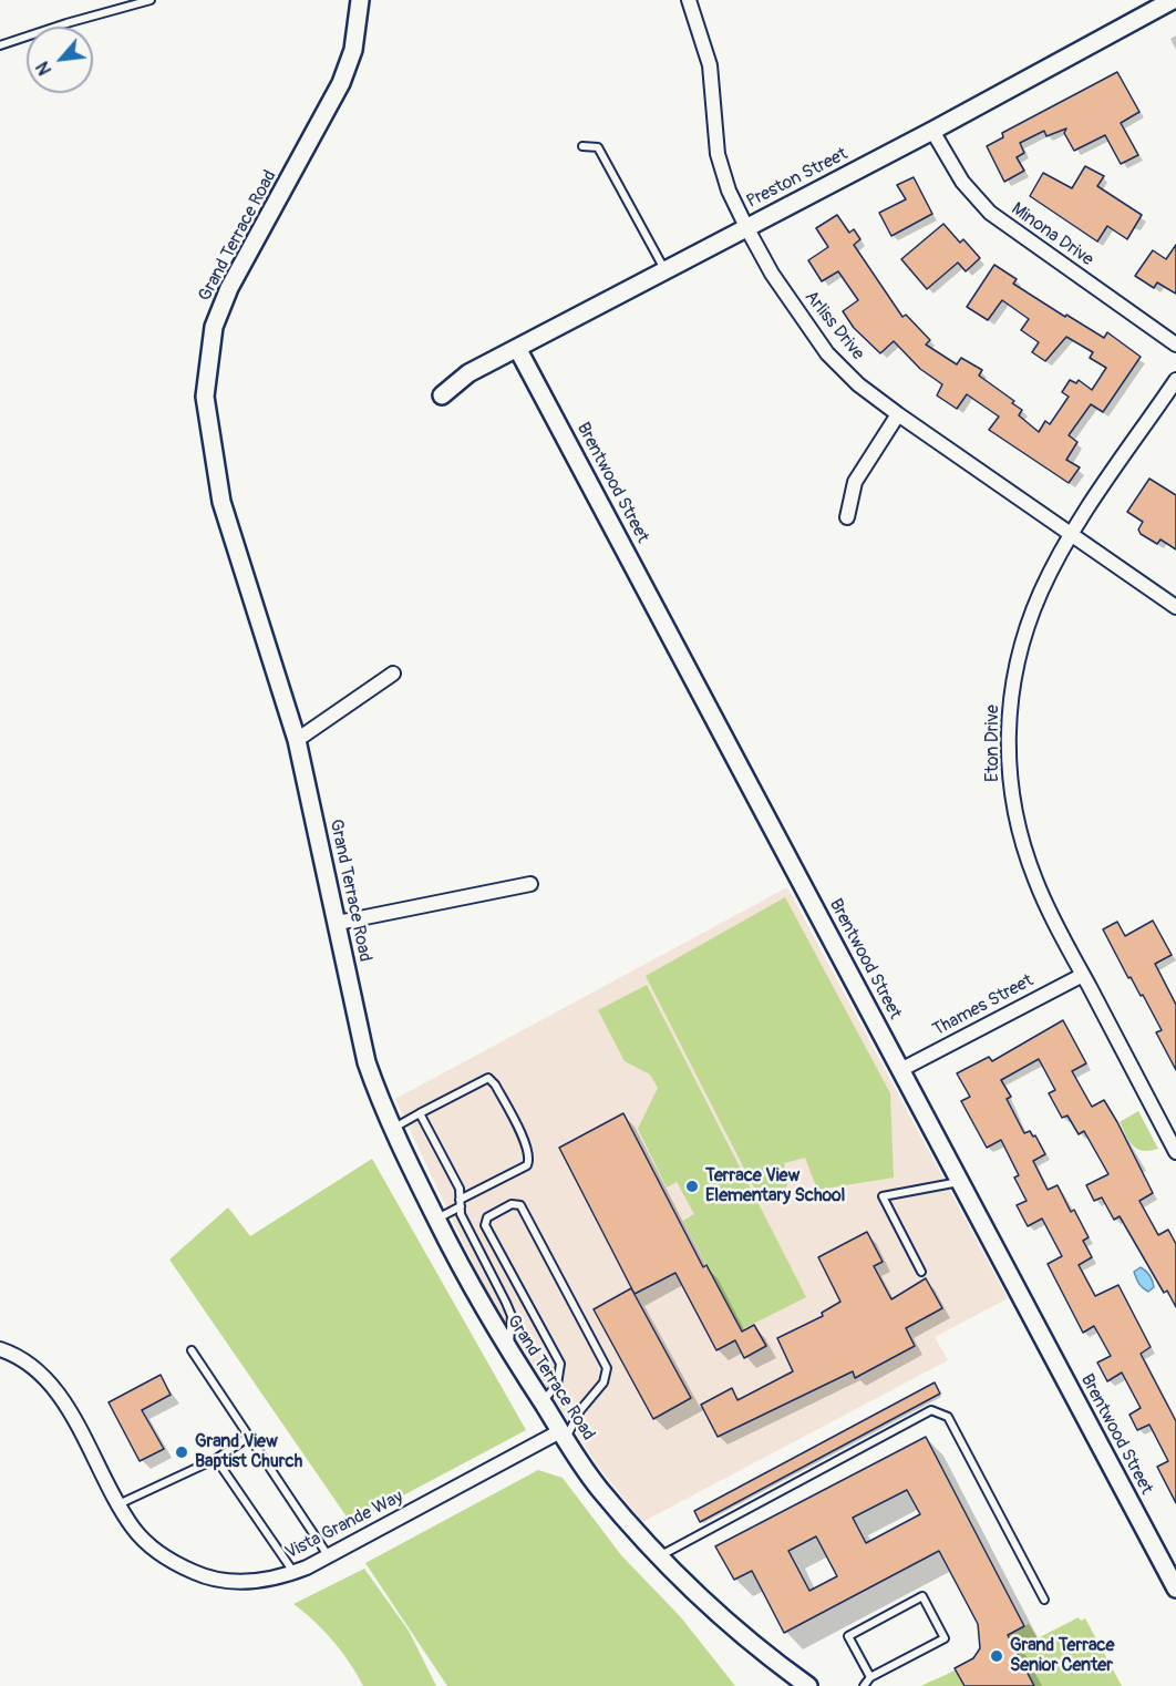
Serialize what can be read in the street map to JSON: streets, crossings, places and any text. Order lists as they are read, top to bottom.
{
  "streets": {
    "street": [
      "Preston Street",
      "Minona Drive",
      "Grand Terrace Road",
      "Arliss Drive",
      "Brentwood Street",
      "Eton Drive",
      "Thames Street",
      "Vista Grande Way"
    ]
  },
  "crossings": [
    ["Preston Street", "Minona Drive"],
    ["Preston Street", "Arliss Drive"],
    ["Preston Street", "Brentwood Street"],
    ["Grand Terrace Road", "Vista Grande Way"],
    ["Arliss Drive", "Eton Drive"],
    ["Brentwood Street", "Thames Street"],
    ["Eton Drive", "Thames Street"]
  ],
  "places": ["Terrace View Elementary School", "Grand View Baptist Church", "Grand Terrace Senior Center"],
  "north": "bottom left"
}
